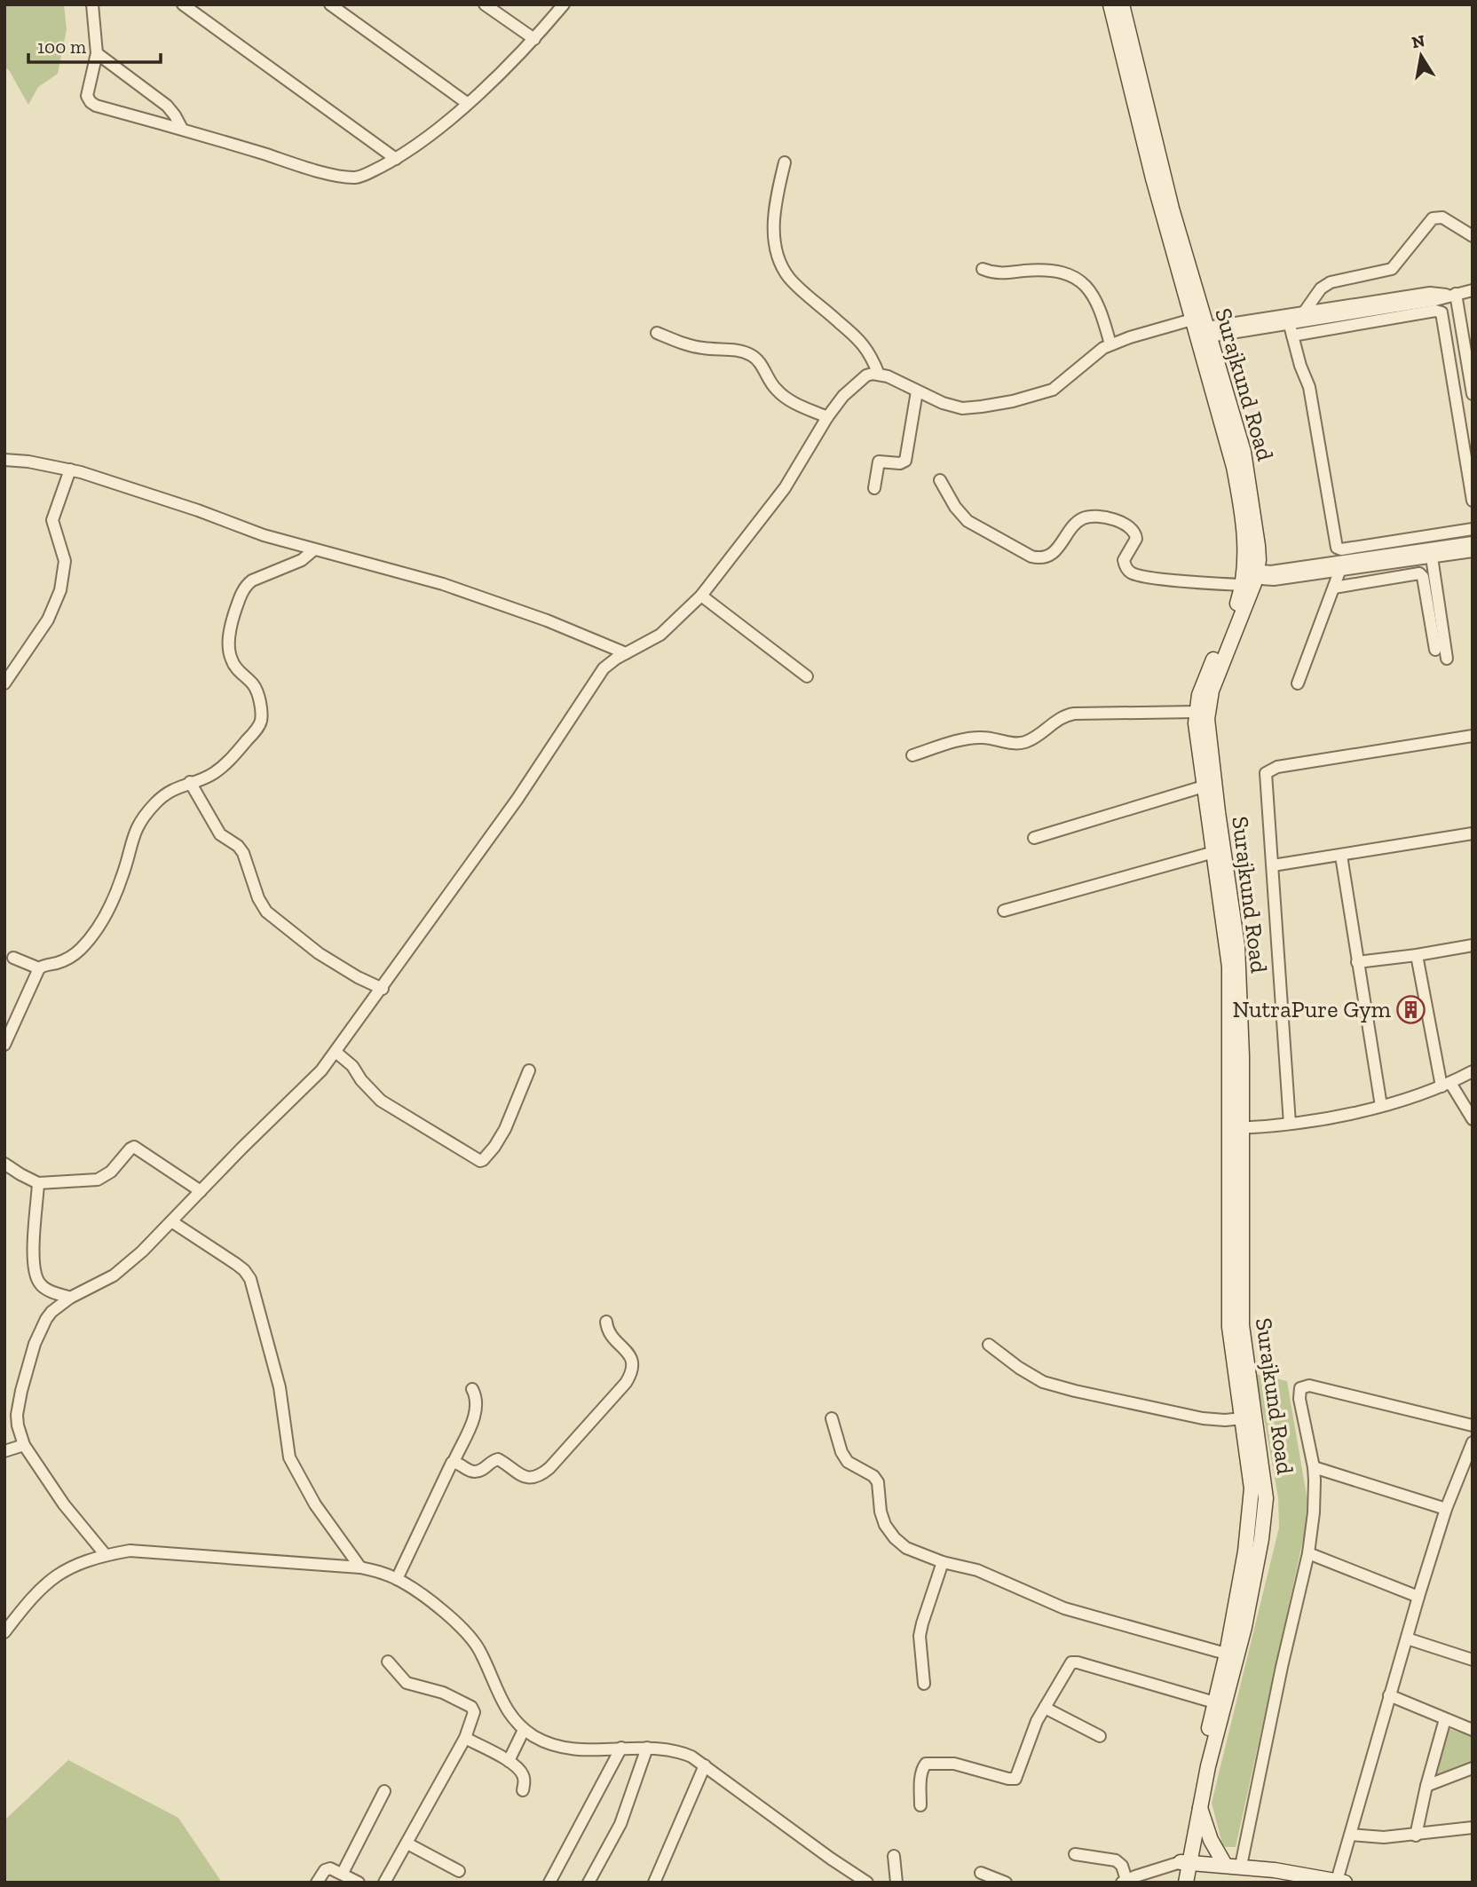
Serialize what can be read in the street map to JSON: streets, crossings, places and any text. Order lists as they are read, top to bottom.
{
  "streets": {
    "main road": ["Surajkund Road"]
  },
  "places": {
    "building": ["NutraPure Gym"]
  },
  "scale_bar": "100 m",
  "north": "top"
}
